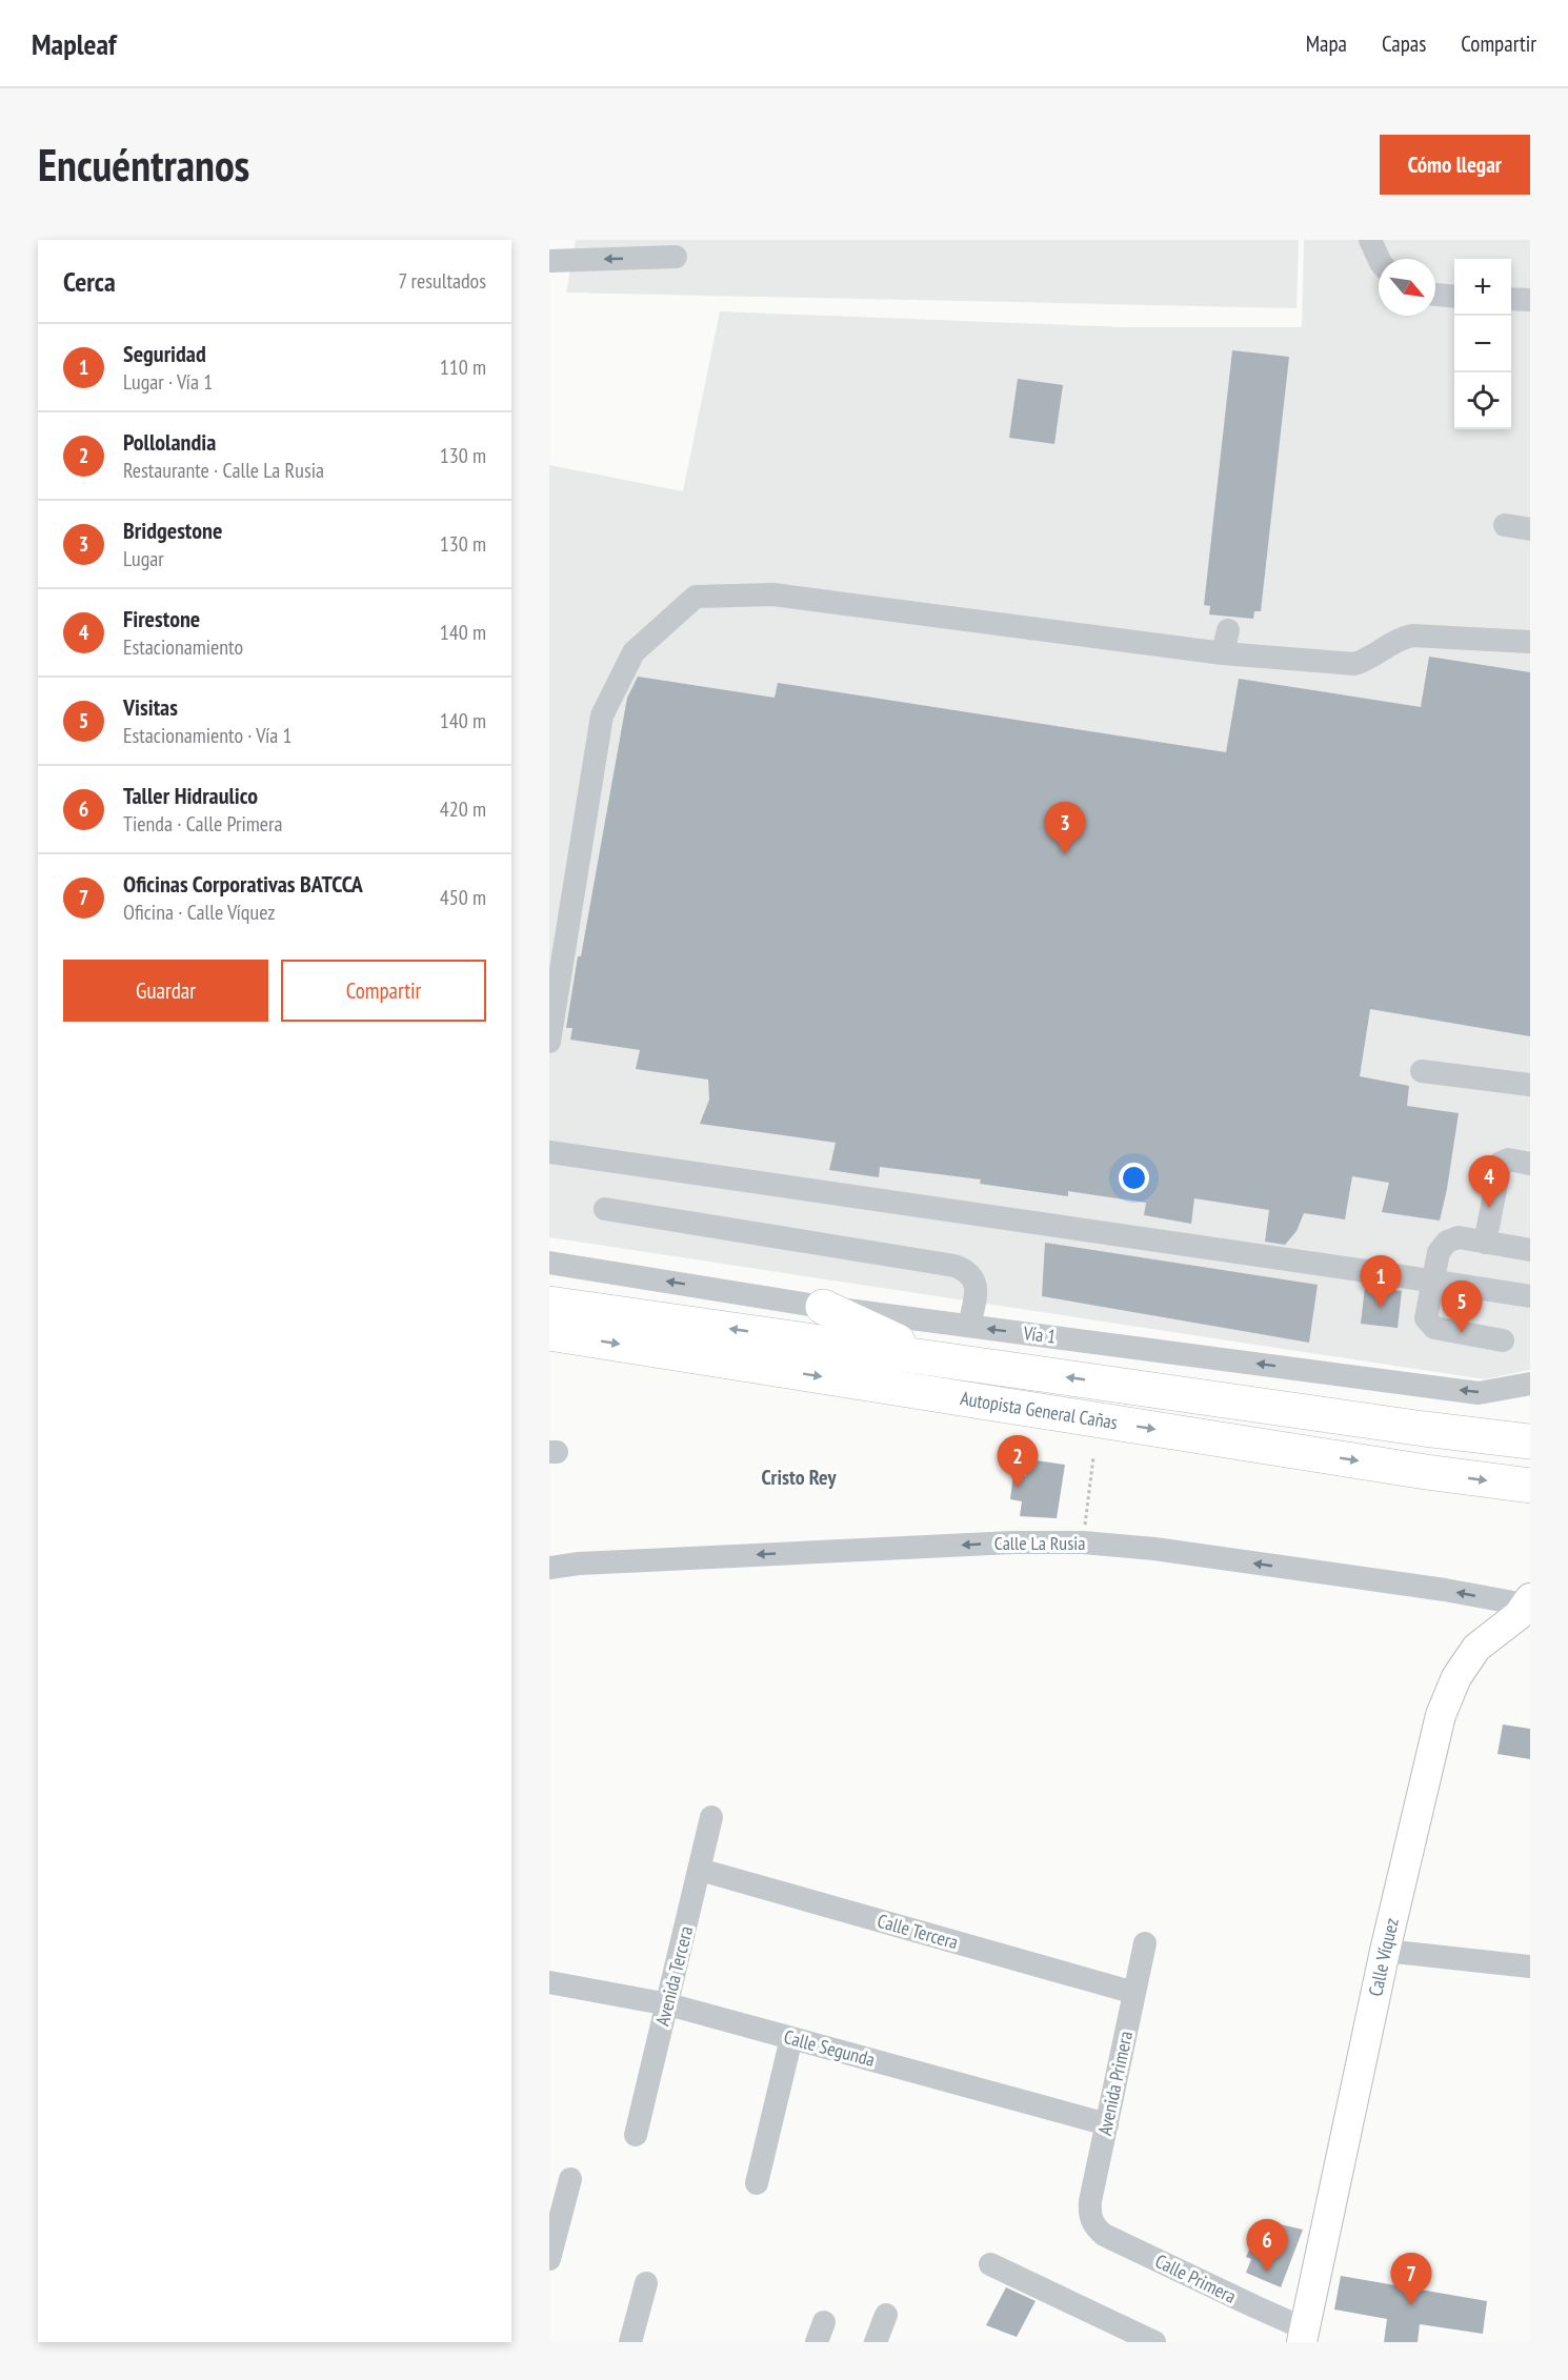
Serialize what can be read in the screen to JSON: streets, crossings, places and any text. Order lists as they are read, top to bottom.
{
  "streets": {
    "highway": ["Autopista General Cañas"],
    "main road": ["Calle Víquez"],
    "street": [
      "Vía 1",
      "Calle La Rusia",
      "Calle Tercera",
      "Avenida Tercera",
      "Calle Segunda",
      "Avenida Primera",
      "Calle Primera"
    ]
  },
  "crossings": [
    ["Calle La Rusia", "Calle Víquez"],
    ["Calle Tercera", "Avenida Tercera"],
    ["Calle Tercera", "Avenida Primera"],
    ["Calle Víquez", "Calle Primera"],
    ["Avenida Tercera", "Calle Segunda"],
    ["Calle Segunda", "Avenida Primera"],
    ["Avenida Primera", "Calle Primera"]
  ],
  "one_way": ["Calle La Rusia"],
  "districts": ["Cristo Rey"],
  "north": "bottom right",
  "page": {
    "header": "Mapleaf",
    "nav": ["Mapa", "Capas", "Compartir"],
    "buttons": [
      "Cómo llegar",
      ["Guardar", "Compartir"]
    ],
    "title": "Encuéntranos",
    "heading": ["Cerca", "7 resultados"],
    "map_buttons": ["+", "−"],
    "list": [
      {
        "mark": "1",
        "name": "Seguridad",
        "note": "Lugar · Vía 1",
        "value": "110 m"
      },
      {
        "mark": "2",
        "name": "Pollolandia",
        "note": "Restaurante · Calle La Rusia",
        "value": "130 m"
      },
      {
        "mark": "3",
        "name": "Bridgestone",
        "note": "Lugar",
        "value": "130 m"
      },
      {
        "mark": "4",
        "name": "Firestone",
        "note": "Estacionamiento",
        "value": "140 m"
      },
      {
        "mark": "5",
        "name": "Visitas",
        "note": "Estacionamiento · Vía 1",
        "value": "140 m"
      },
      {
        "mark": "6",
        "name": "Taller Hidraulico",
        "note": "Tienda · Calle Primera",
        "value": "420 m"
      },
      {
        "mark": "7",
        "name": "Oficinas Corporativas BATCCA",
        "note": "Oficina · Calle Víquez",
        "value": "450 m"
      }
    ],
    "pins": [
      "3",
      "4",
      "1",
      "5",
      "2",
      "6",
      "7"
    ]
  }
}
